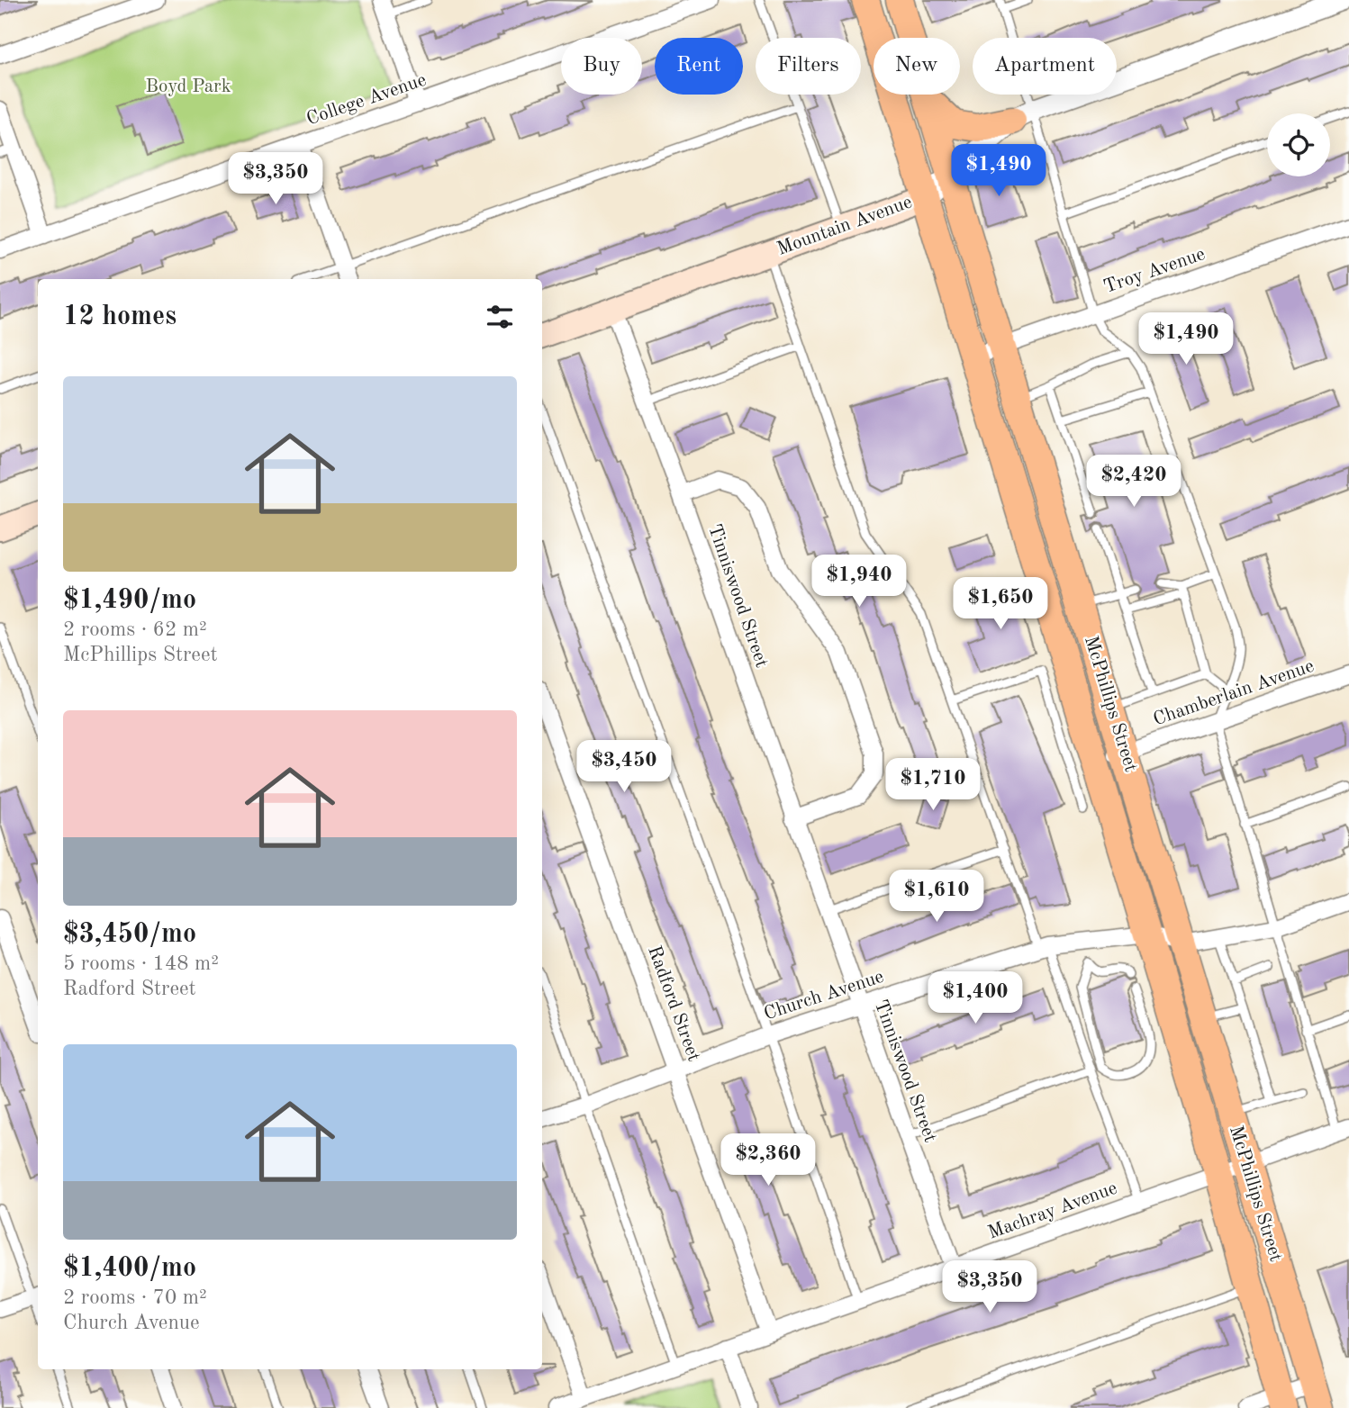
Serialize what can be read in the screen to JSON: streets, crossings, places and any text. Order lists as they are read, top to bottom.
{
  "streets": {
    "main road": ["Mountain Avenue", "McPhillips Street"],
    "street": [
      "College Avenue",
      "Troy Avenue",
      "Tinniswood Street",
      "Chamberlain Avenue",
      "Church Avenue",
      "Radford Street",
      "Machray Avenue"
    ]
  },
  "crossings": [
    ["Mountain Avenue", "Tinniswood Street"],
    ["Mountain Avenue", "McPhillips Street"],
    ["Troy Avenue", "McPhillips Street"],
    ["Tinniswood Street", "Church Avenue"],
    ["Tinniswood Street", "Machray Avenue"],
    ["Chamberlain Avenue", "McPhillips Street"],
    ["McPhillips Street", "Church Avenue"],
    ["McPhillips Street", "Machray Avenue"],
    ["Church Avenue", "Radford Street"],
    ["Radford Street", "Machray Avenue"]
  ],
  "parks": ["Boyd Park"],
  "page": {
    "chip": [
      "Buy",
      "Rent",
      "Filters",
      "New",
      "Apartment"
    ],
    "price": [
      "$1,490",
      "$3,350",
      "$1,490",
      "$2,420",
      "$1,940",
      "$1,650",
      "$3,450",
      "$1,710",
      "$1,610",
      "$1,400",
      "$2,360",
      "$3,350"
    ],
    "heading": "12 homes",
    "list": [
      {
        "name": "$1,490/mo",
        "note": "2 rooms · 62 m² · McPhillips Street"
      },
      {
        "name": "$3,450/mo",
        "note": "5 rooms · 148 m² · Radford Street"
      },
      {
        "name": "$1,400/mo",
        "note": "2 rooms · 70 m² · Church Avenue"
      }
    ]
  }
}
